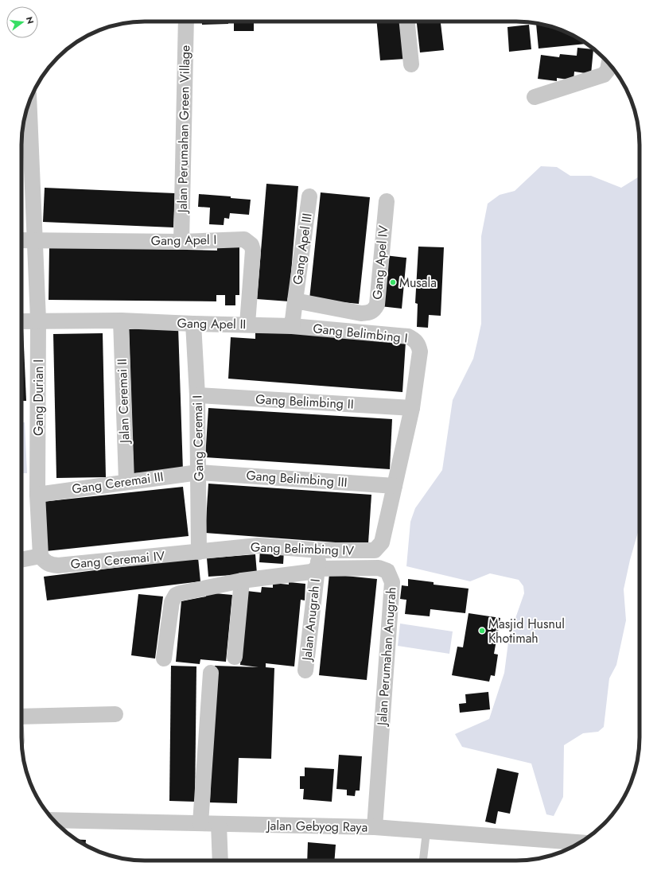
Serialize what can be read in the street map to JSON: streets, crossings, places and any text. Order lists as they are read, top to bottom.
{
  "streets": {
    "street": [
      "Jalan Perumahan Green Village",
      "Gang Apel I",
      "Gang Apel III",
      "Gang Apel IV",
      "Gang Apel II",
      "Gang Belimbing I",
      "Gang Durian I",
      "Jalan Ceremai II",
      "Gang Belimbing II",
      "Gang Ceremai I",
      "Gang Belimbing III",
      "Gang Ceremai III",
      "Gang Belimbing IV",
      "Gang Ceremai IV",
      "Jalan Anugrah I",
      "Jalan Perumahan Anugrah",
      "Jalan Gebyog Raya"
    ]
  },
  "crossings": [
    ["Jalan Perumahan Green Village", "Gang Apel I"],
    ["Gang Apel I", "Gang Apel II"],
    ["Gang Apel I", "Gang Durian I"],
    ["Gang Apel III", "Gang Apel IV"],
    ["Gang Apel II", "Gang Belimbing I"],
    ["Gang Apel II", "Gang Durian I"],
    ["Gang Apel II", "Jalan Ceremai II"],
    ["Gang Apel II", "Gang Ceremai I"],
    ["Gang Belimbing I", "Gang Belimbing II"],
    ["Gang Durian I", "Gang Ceremai III"],
    ["Gang Durian I", "Gang Ceremai IV"],
    ["Jalan Ceremai II", "Gang Ceremai III"],
    ["Gang Belimbing II", "Gang Ceremai I"],
    ["Gang Ceremai I", "Gang Belimbing III"],
    ["Gang Ceremai I", "Gang Ceremai III"],
    ["Gang Ceremai I", "Gang Belimbing IV"],
    ["Gang Ceremai I", "Gang Ceremai IV"],
    ["Gang Belimbing III", "Gang Ceremai III"],
    ["Gang Belimbing III", "Gang Belimbing IV"],
    ["Gang Belimbing IV", "Gang Ceremai IV"],
    ["Gang Belimbing IV", "Jalan Anugrah I"],
    ["Jalan Anugrah I", "Jalan Perumahan Anugrah"],
    ["Jalan Perumahan Anugrah", "Jalan Gebyog Raya"]
  ],
  "places": ["Musala", "Masjid Husnul Khotimah"],
  "north": "right"
}
